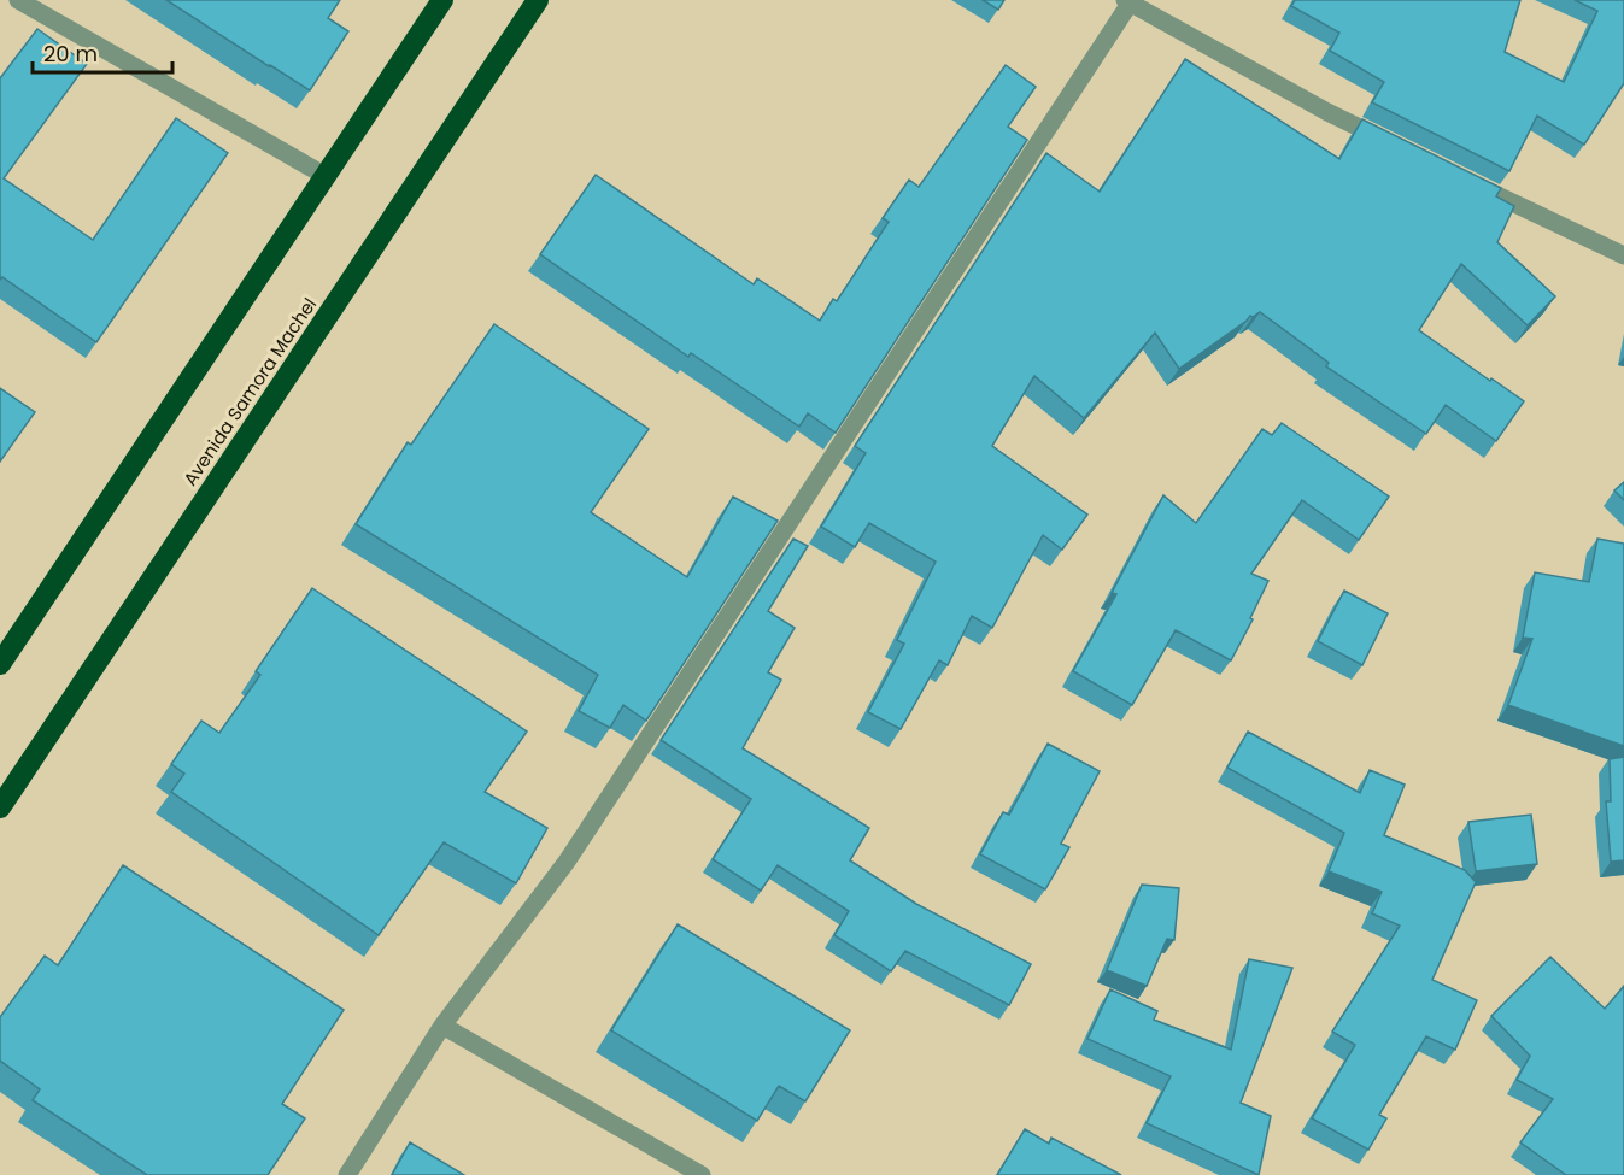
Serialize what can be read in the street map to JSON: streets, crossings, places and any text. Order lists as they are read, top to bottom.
{
  "streets": {
    "highway": ["Avenida Samora Machel"]
  },
  "scale_bar": "20 m"
}
